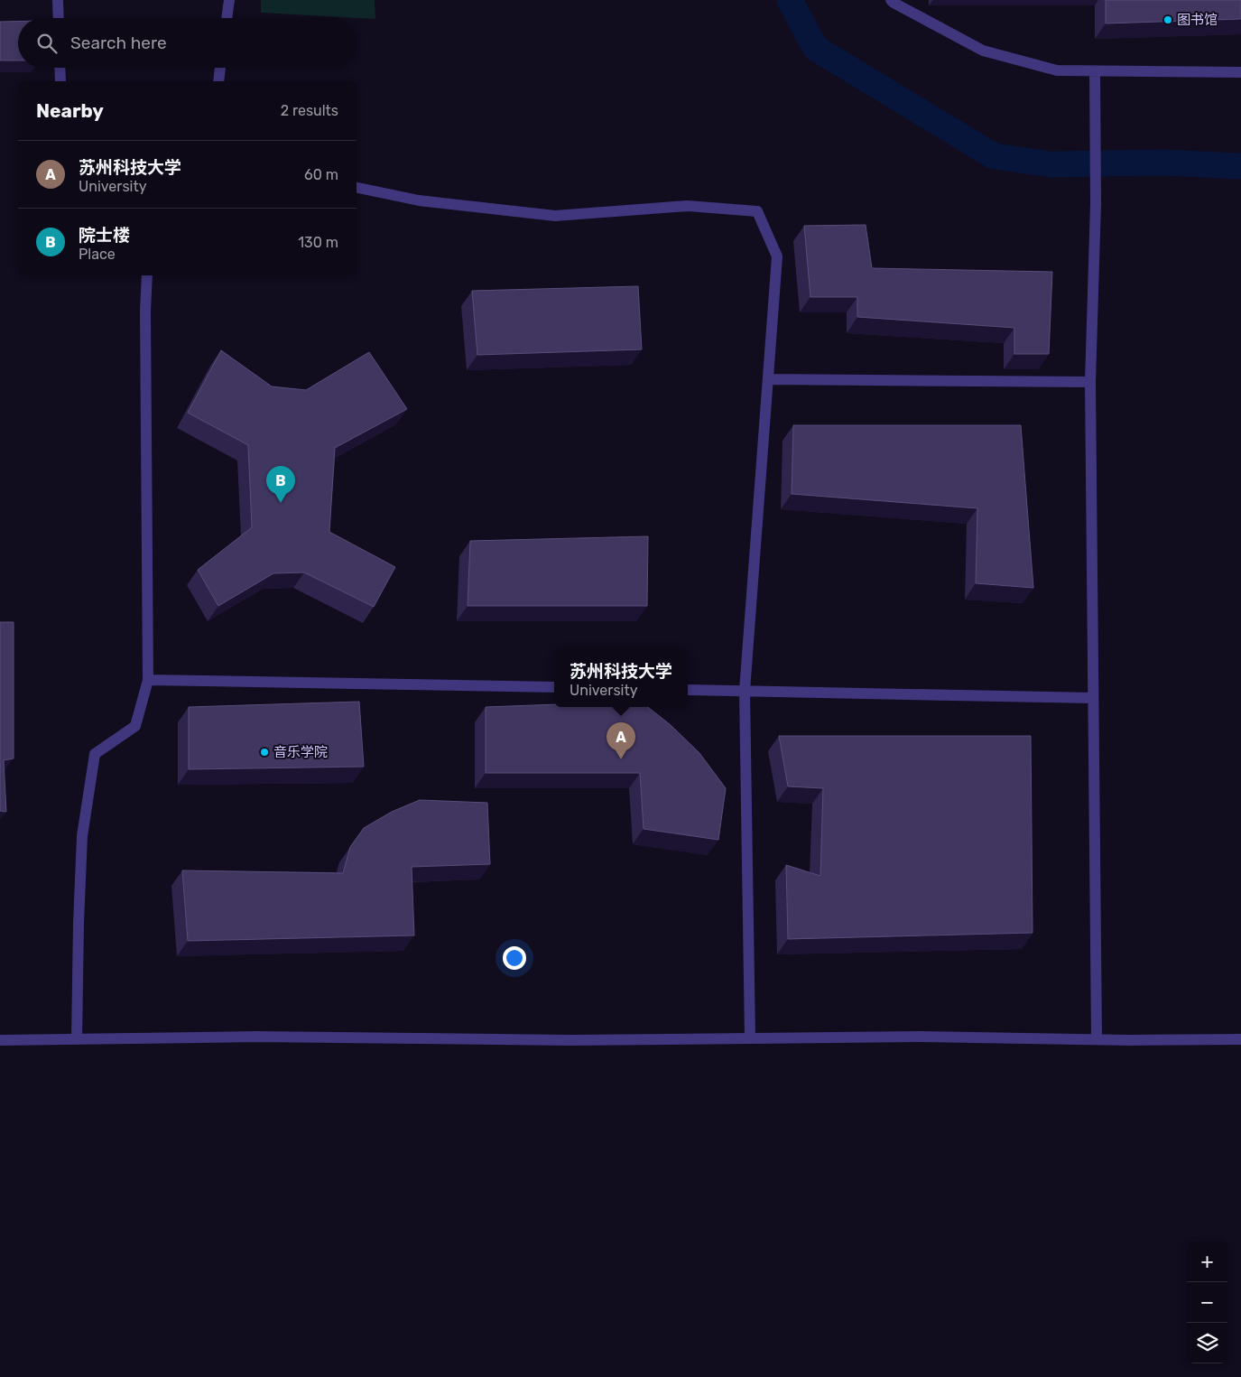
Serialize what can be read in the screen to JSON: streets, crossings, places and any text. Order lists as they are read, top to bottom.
{
  "places": ["图书馆", "音乐学院"],
  "page": {
    "search": "Search here",
    "heading": ["Nearby", "2 results"],
    "list": [
      {
        "mark": "A",
        "name": "苏州科技大学",
        "note": "University",
        "value": "60 m"
      },
      {
        "mark": "B",
        "name": "院士楼",
        "note": "Place",
        "value": "130 m"
      }
    ],
    "pins": ["B", "A"],
    "popup": ["苏州科技大学", "University"],
    "map_buttons": ["+", "−"]
  }
}
